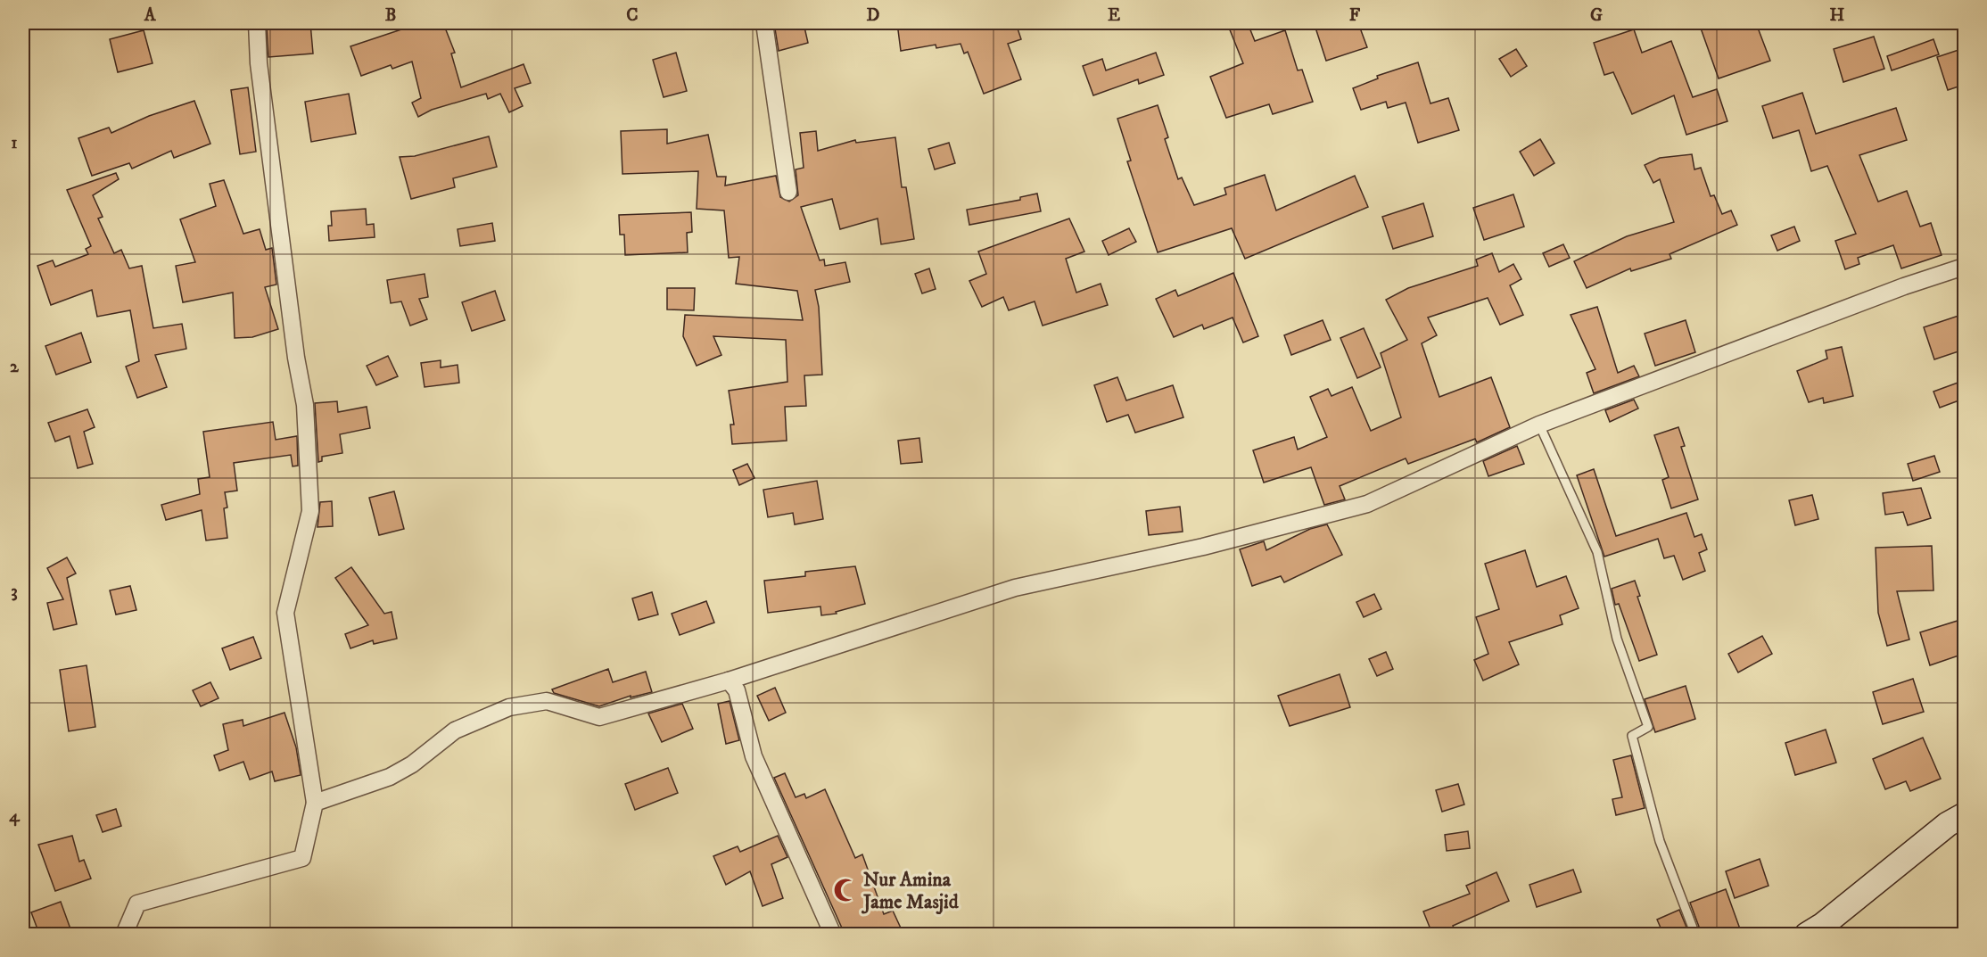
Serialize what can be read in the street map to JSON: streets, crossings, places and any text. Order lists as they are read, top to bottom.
{
  "places": {
    "mosque": ["Nur Amina Jame Masjid"]
  },
  "grid": {
    "columns": [
      "A",
      "B",
      "C",
      "D",
      "E",
      "F",
      "G",
      "H"
    ],
    "rows": [
      "1",
      "2",
      "3",
      "4"
    ]
  }
}
